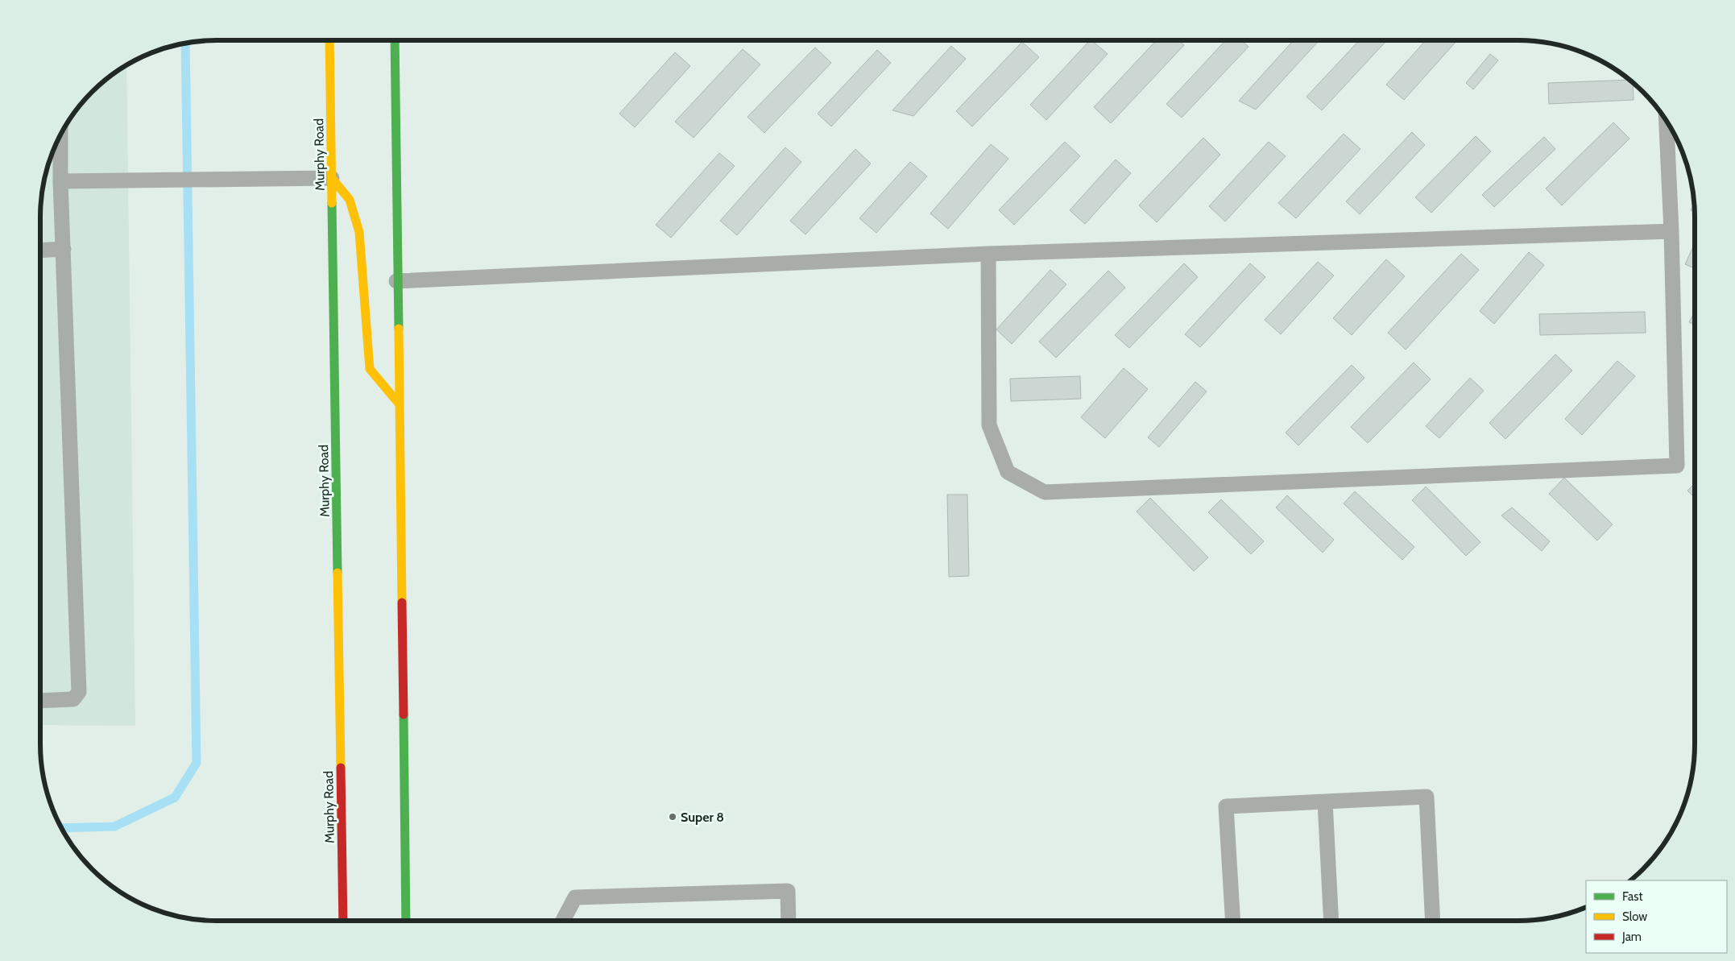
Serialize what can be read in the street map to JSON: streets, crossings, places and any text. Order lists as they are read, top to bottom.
{
  "streets": {
    "main road": ["Murphy Road"]
  },
  "places": ["Super 8"],
  "legend": ["Fast", "Slow", "Jam"]
}
